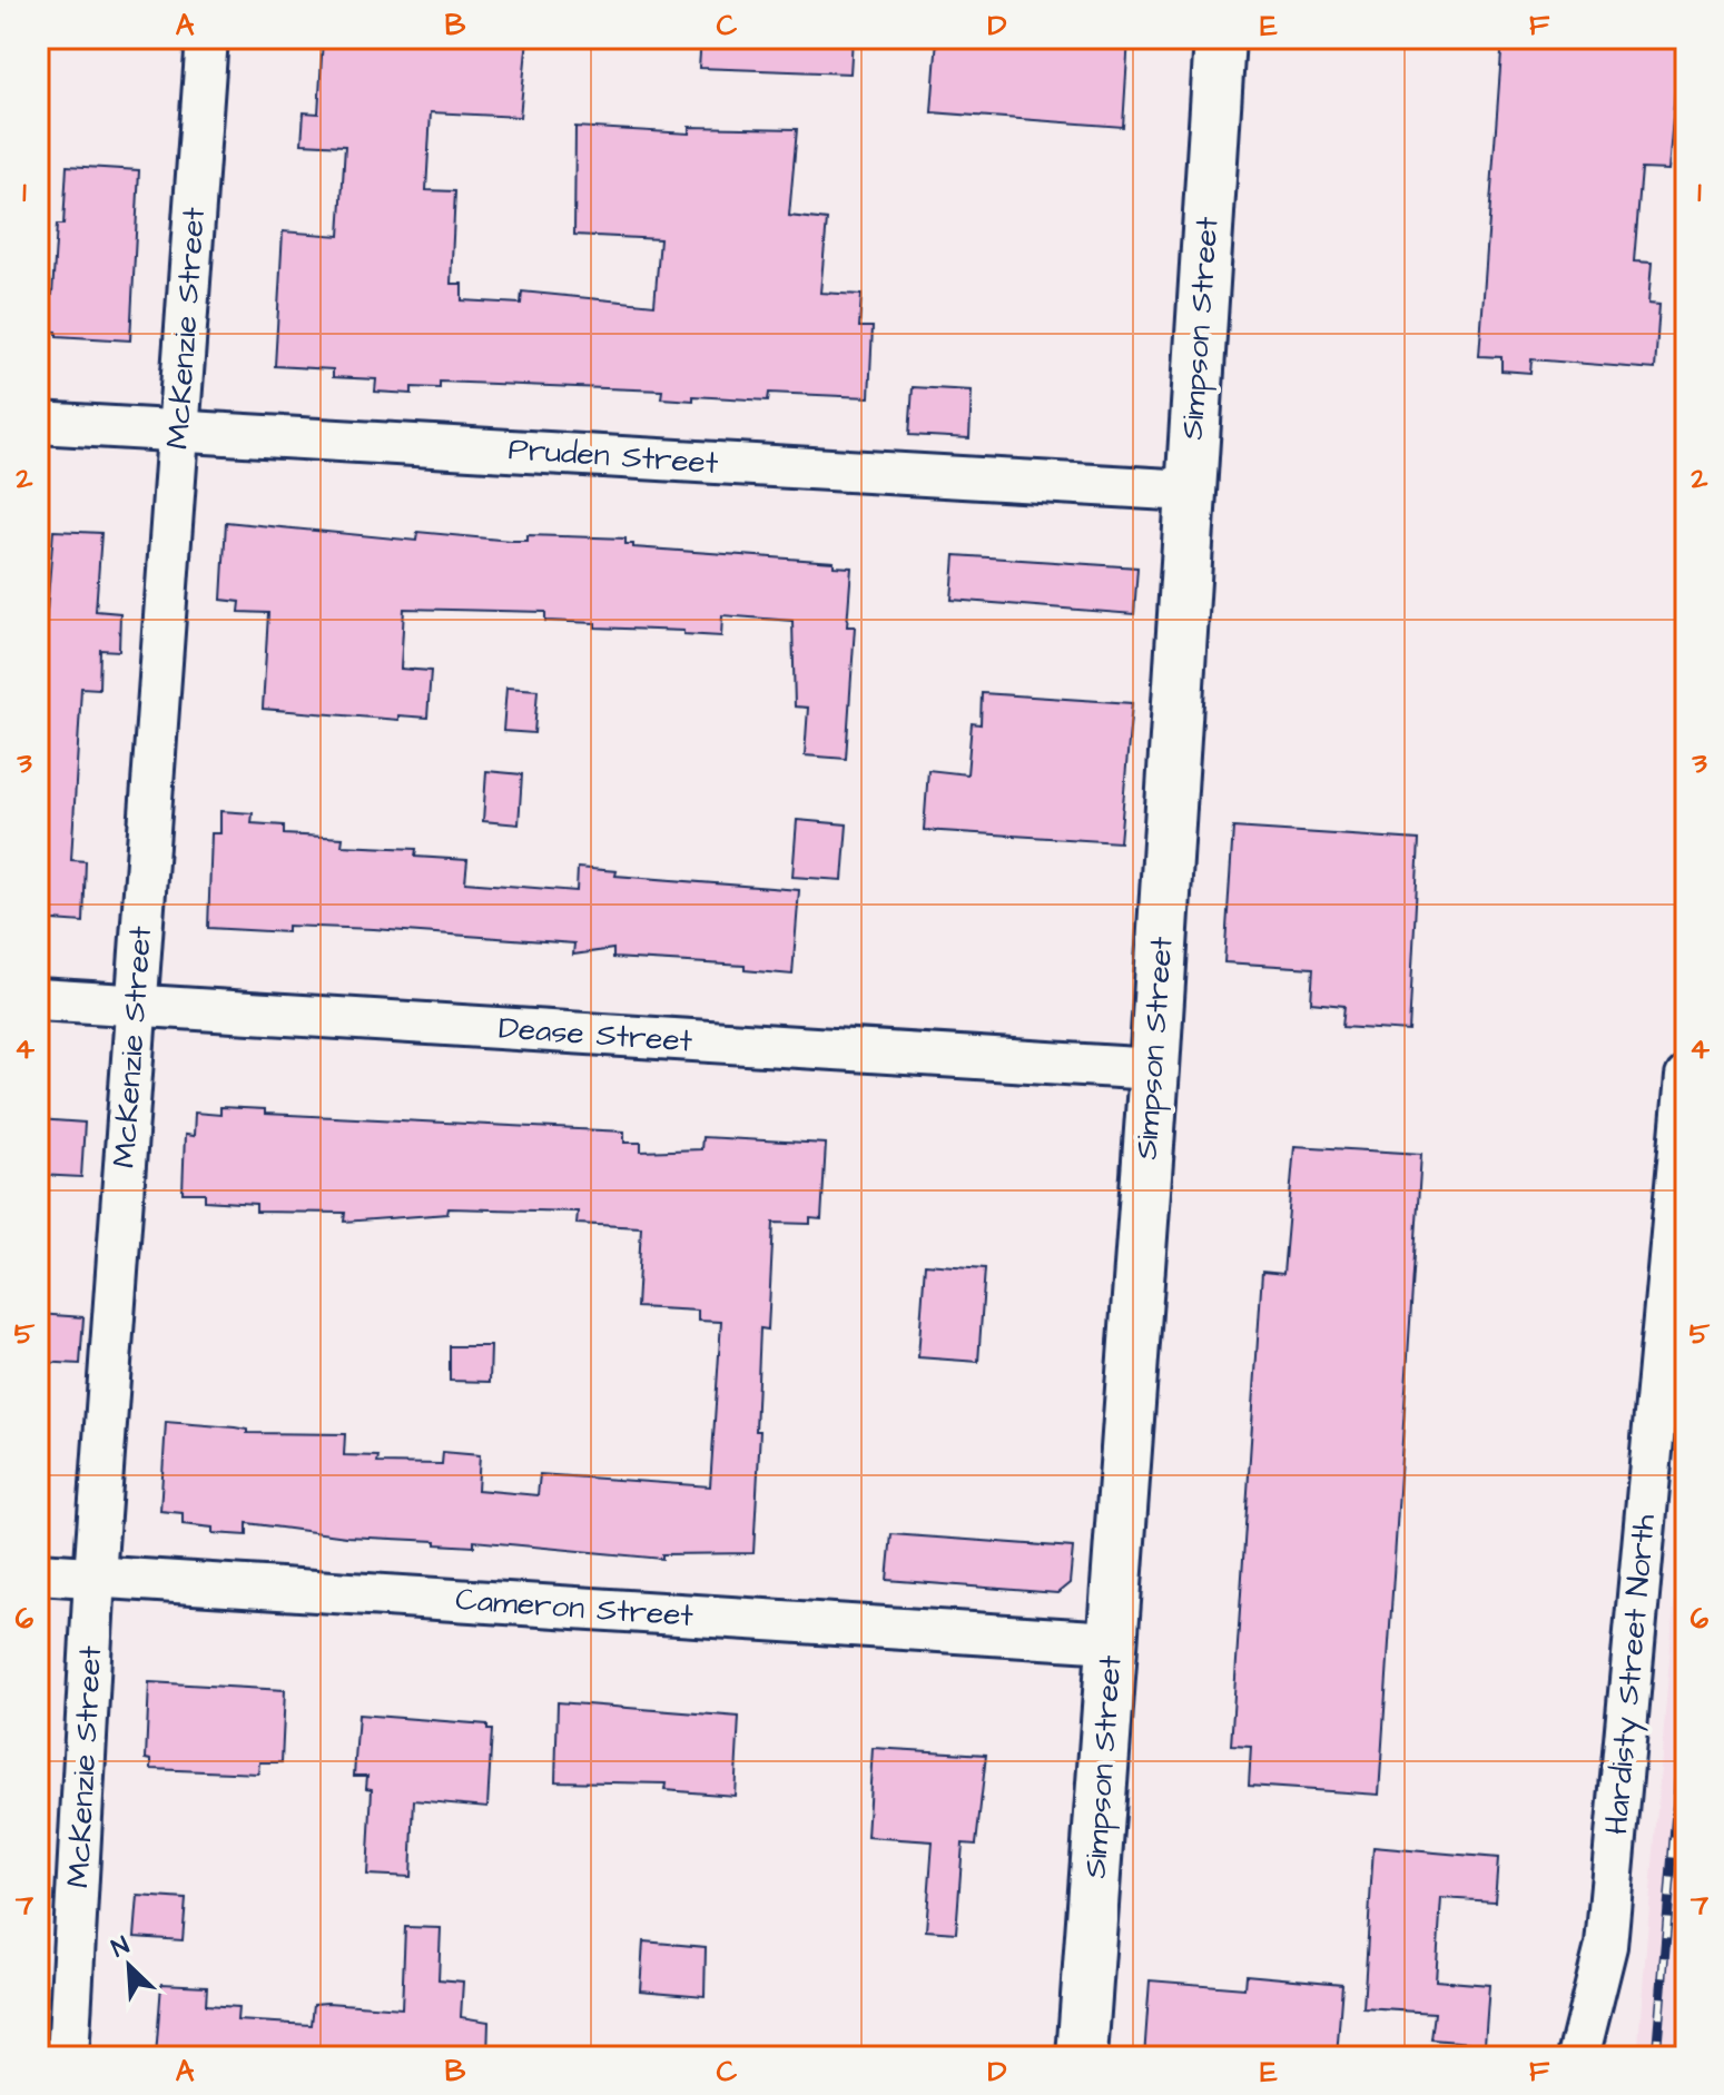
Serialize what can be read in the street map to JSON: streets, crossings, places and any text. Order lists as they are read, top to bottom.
{
  "streets": {
    "main road": ["Simpson Street"],
    "street": [
      "McKenzie Street",
      "Pruden Street",
      "Dease Street",
      "Cameron Street",
      "Hardisty Street North"
    ]
  },
  "crossings": [
    ["McKenzie Street", "Pruden Street"],
    ["McKenzie Street", "Dease Street"],
    ["McKenzie Street", "Cameron Street"],
    ["Simpson Street", "Pruden Street"],
    ["Simpson Street", "Dease Street"],
    ["Simpson Street", "Cameron Street"]
  ],
  "north": "top left",
  "grid": {
    "columns": [
      "A",
      "B",
      "C",
      "D",
      "E",
      "F"
    ],
    "rows": [
      "1",
      "2",
      "3",
      "4",
      "5",
      "6",
      "7"
    ]
  }
}
